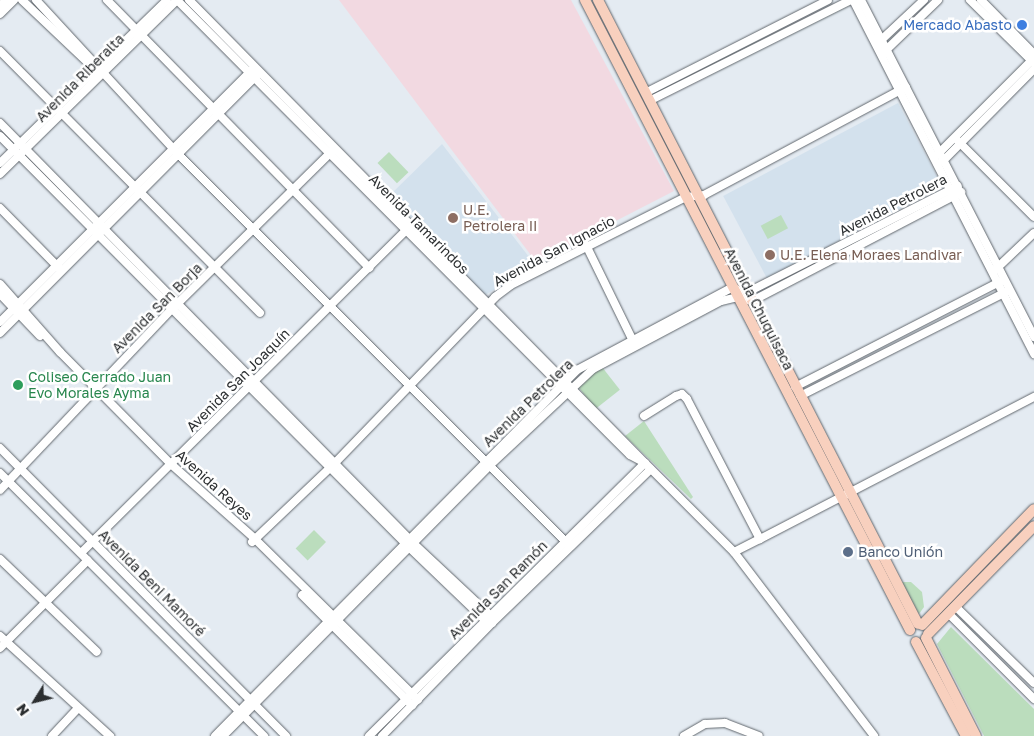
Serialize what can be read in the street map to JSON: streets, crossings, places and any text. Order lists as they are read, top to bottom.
{
  "streets": {
    "main road": ["Avenida Chuquisaca"],
    "street": [
      "Avenida Riberalta",
      "Avenida Petrolera",
      "Avenida Tamarindos",
      "Avenida San Ignacio",
      "Avenida San Borja",
      "Avenida San Joaquín",
      "Avenida Reyes",
      "Avenida Beni Mamoré",
      "Avenida San Ramón"
    ]
  },
  "crossings": [
    ["Avenida Riberalta", "Avenida Tamarindos"],
    ["Avenida Petrolera", "Avenida Tamarindos"],
    ["Avenida Petrolera", "Avenida Chuquisaca"],
    ["Avenida Petrolera", "Avenida Reyes"],
    ["Avenida Petrolera", "Avenida Beni Mamoré"],
    ["Avenida Tamarindos", "Avenida San Ignacio"],
    ["Avenida Tamarindos", "Avenida San Borja"],
    ["Avenida Tamarindos", "Avenida San Joaquín"],
    ["Avenida Tamarindos", "Avenida San Ramón"],
    ["Avenida San Ignacio", "Avenida Chuquisaca"],
    ["Avenida San Ignacio", "Avenida Reyes"],
    ["Avenida San Borja", "Avenida Reyes"],
    ["Avenida San Borja", "Avenida Beni Mamoré"],
    ["Avenida San Joaquín", "Avenida Reyes"],
    ["Avenida San Joaquín", "Avenida Beni Mamoré"],
    ["Avenida Reyes", "Avenida San Ramón"]
  ],
  "places": [
    "Mercado Abasto",
    "U.E. Petrolera II",
    "U.E. Elena Moraes Landivar",
    "Coliseo Cerrado Juan Evo Morales Ayma",
    "Banco Unión"
  ],
  "north": "bottom left"
}
